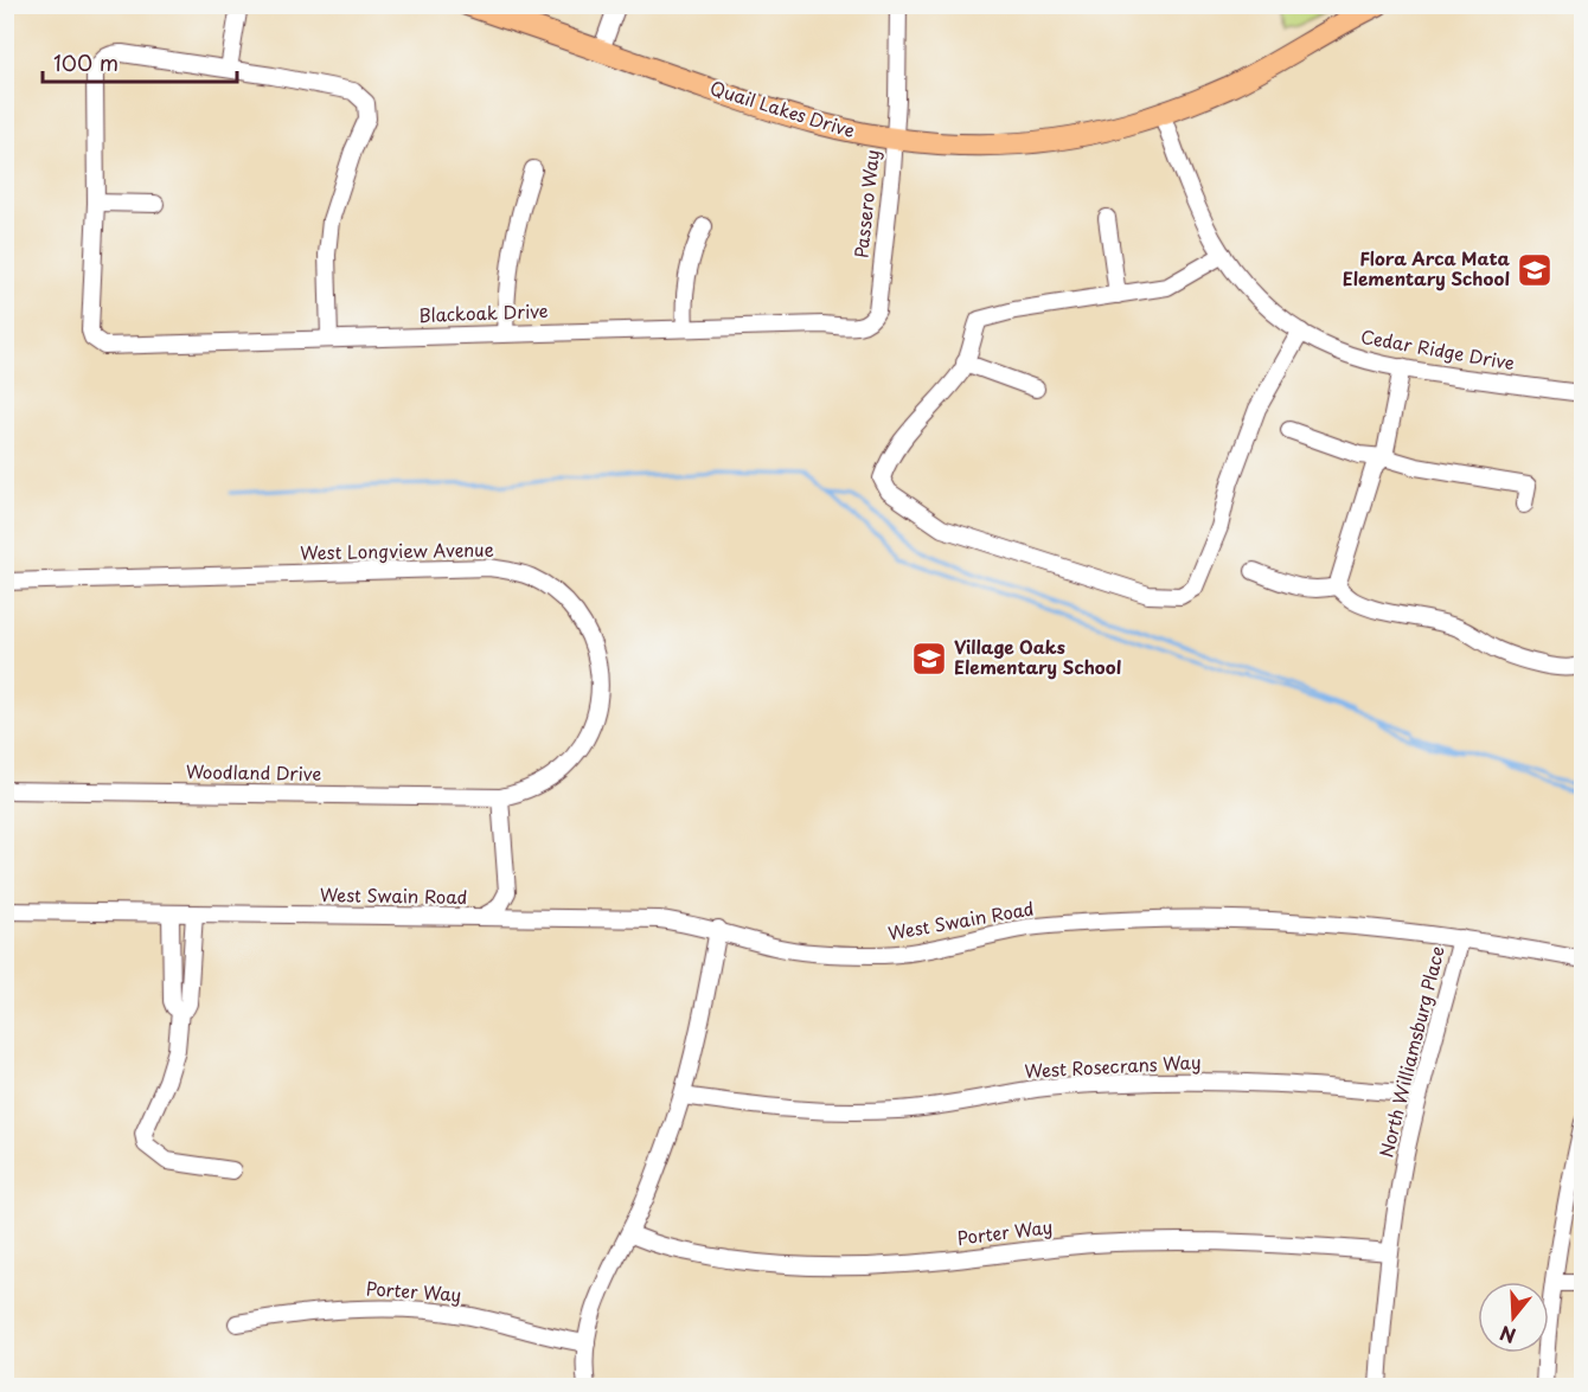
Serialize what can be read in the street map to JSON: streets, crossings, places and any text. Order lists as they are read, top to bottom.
{
  "streets": {
    "main road": ["Quail Lakes Drive"],
    "street": [
      "Passero Way",
      "Blackoak Drive",
      "Cedar Ridge Drive",
      "West Longview Avenue",
      "Woodland Drive",
      "West Swain Road",
      "North Williamsburg Place",
      "West Rosecrans Way",
      "Porter Way"
    ]
  },
  "crossings": [
    ["Quail Lakes Drive", "Passero Way"],
    ["Quail Lakes Drive", "Cedar Ridge Drive"],
    ["Passero Way", "Blackoak Drive"],
    ["West Longview Avenue", "Woodland Drive"],
    ["West Swain Road", "North Williamsburg Place"],
    ["North Williamsburg Place", "West Rosecrans Way"],
    ["North Williamsburg Place", "Porter Way"]
  ],
  "places": {
    "school or university": ["Flora Arca Mata Elementary School", "Village Oaks Elementary School"]
  },
  "scale_bar": "100 m",
  "north": "bottom"
}
